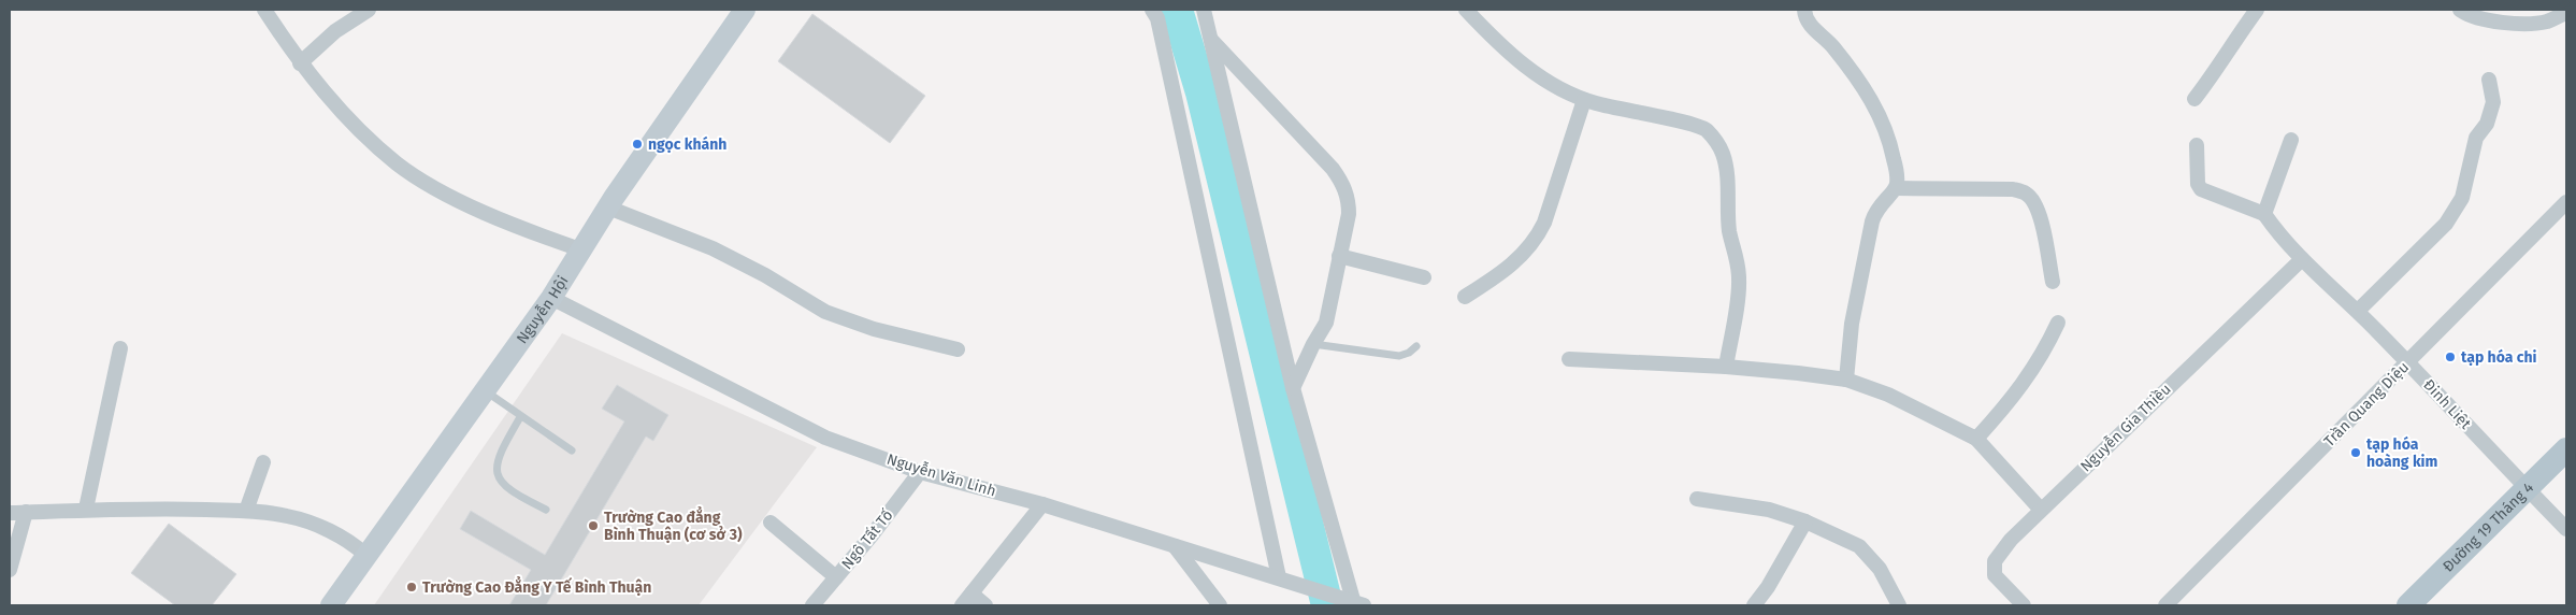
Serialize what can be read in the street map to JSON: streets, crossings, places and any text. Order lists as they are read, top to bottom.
{
  "streets": {
    "main road": ["Đường 19 Tháng 4"],
    "street": [
      "Nguyễn Hội",
      "Trần Quang Diệu",
      "Đinh Liệt",
      "Nguyễn Gia Thiều",
      "Nguyễn Văn Linh",
      "Ngô Tất Tố"
    ]
  },
  "crossings": [
    ["Nguyễn Hội", "Nguyễn Văn Linh"],
    ["Trần Quang Diệu", "Đinh Liệt"],
    ["Đinh Liệt", "Nguyễn Gia Thiều"],
    ["Đinh Liệt", "Đường 19 Tháng 4"],
    ["Nguyễn Văn Linh", "Ngô Tất Tố"]
  ],
  "places": [
    "ngọc khánh",
    "tạp hóa chi",
    "tạp hóa hoàng kim",
    "Trường Cao đẳng Bình Thuận (cơ sở 3)",
    "Trường Cao Đẳng Y Tế Bình Thuận"
  ]
}
